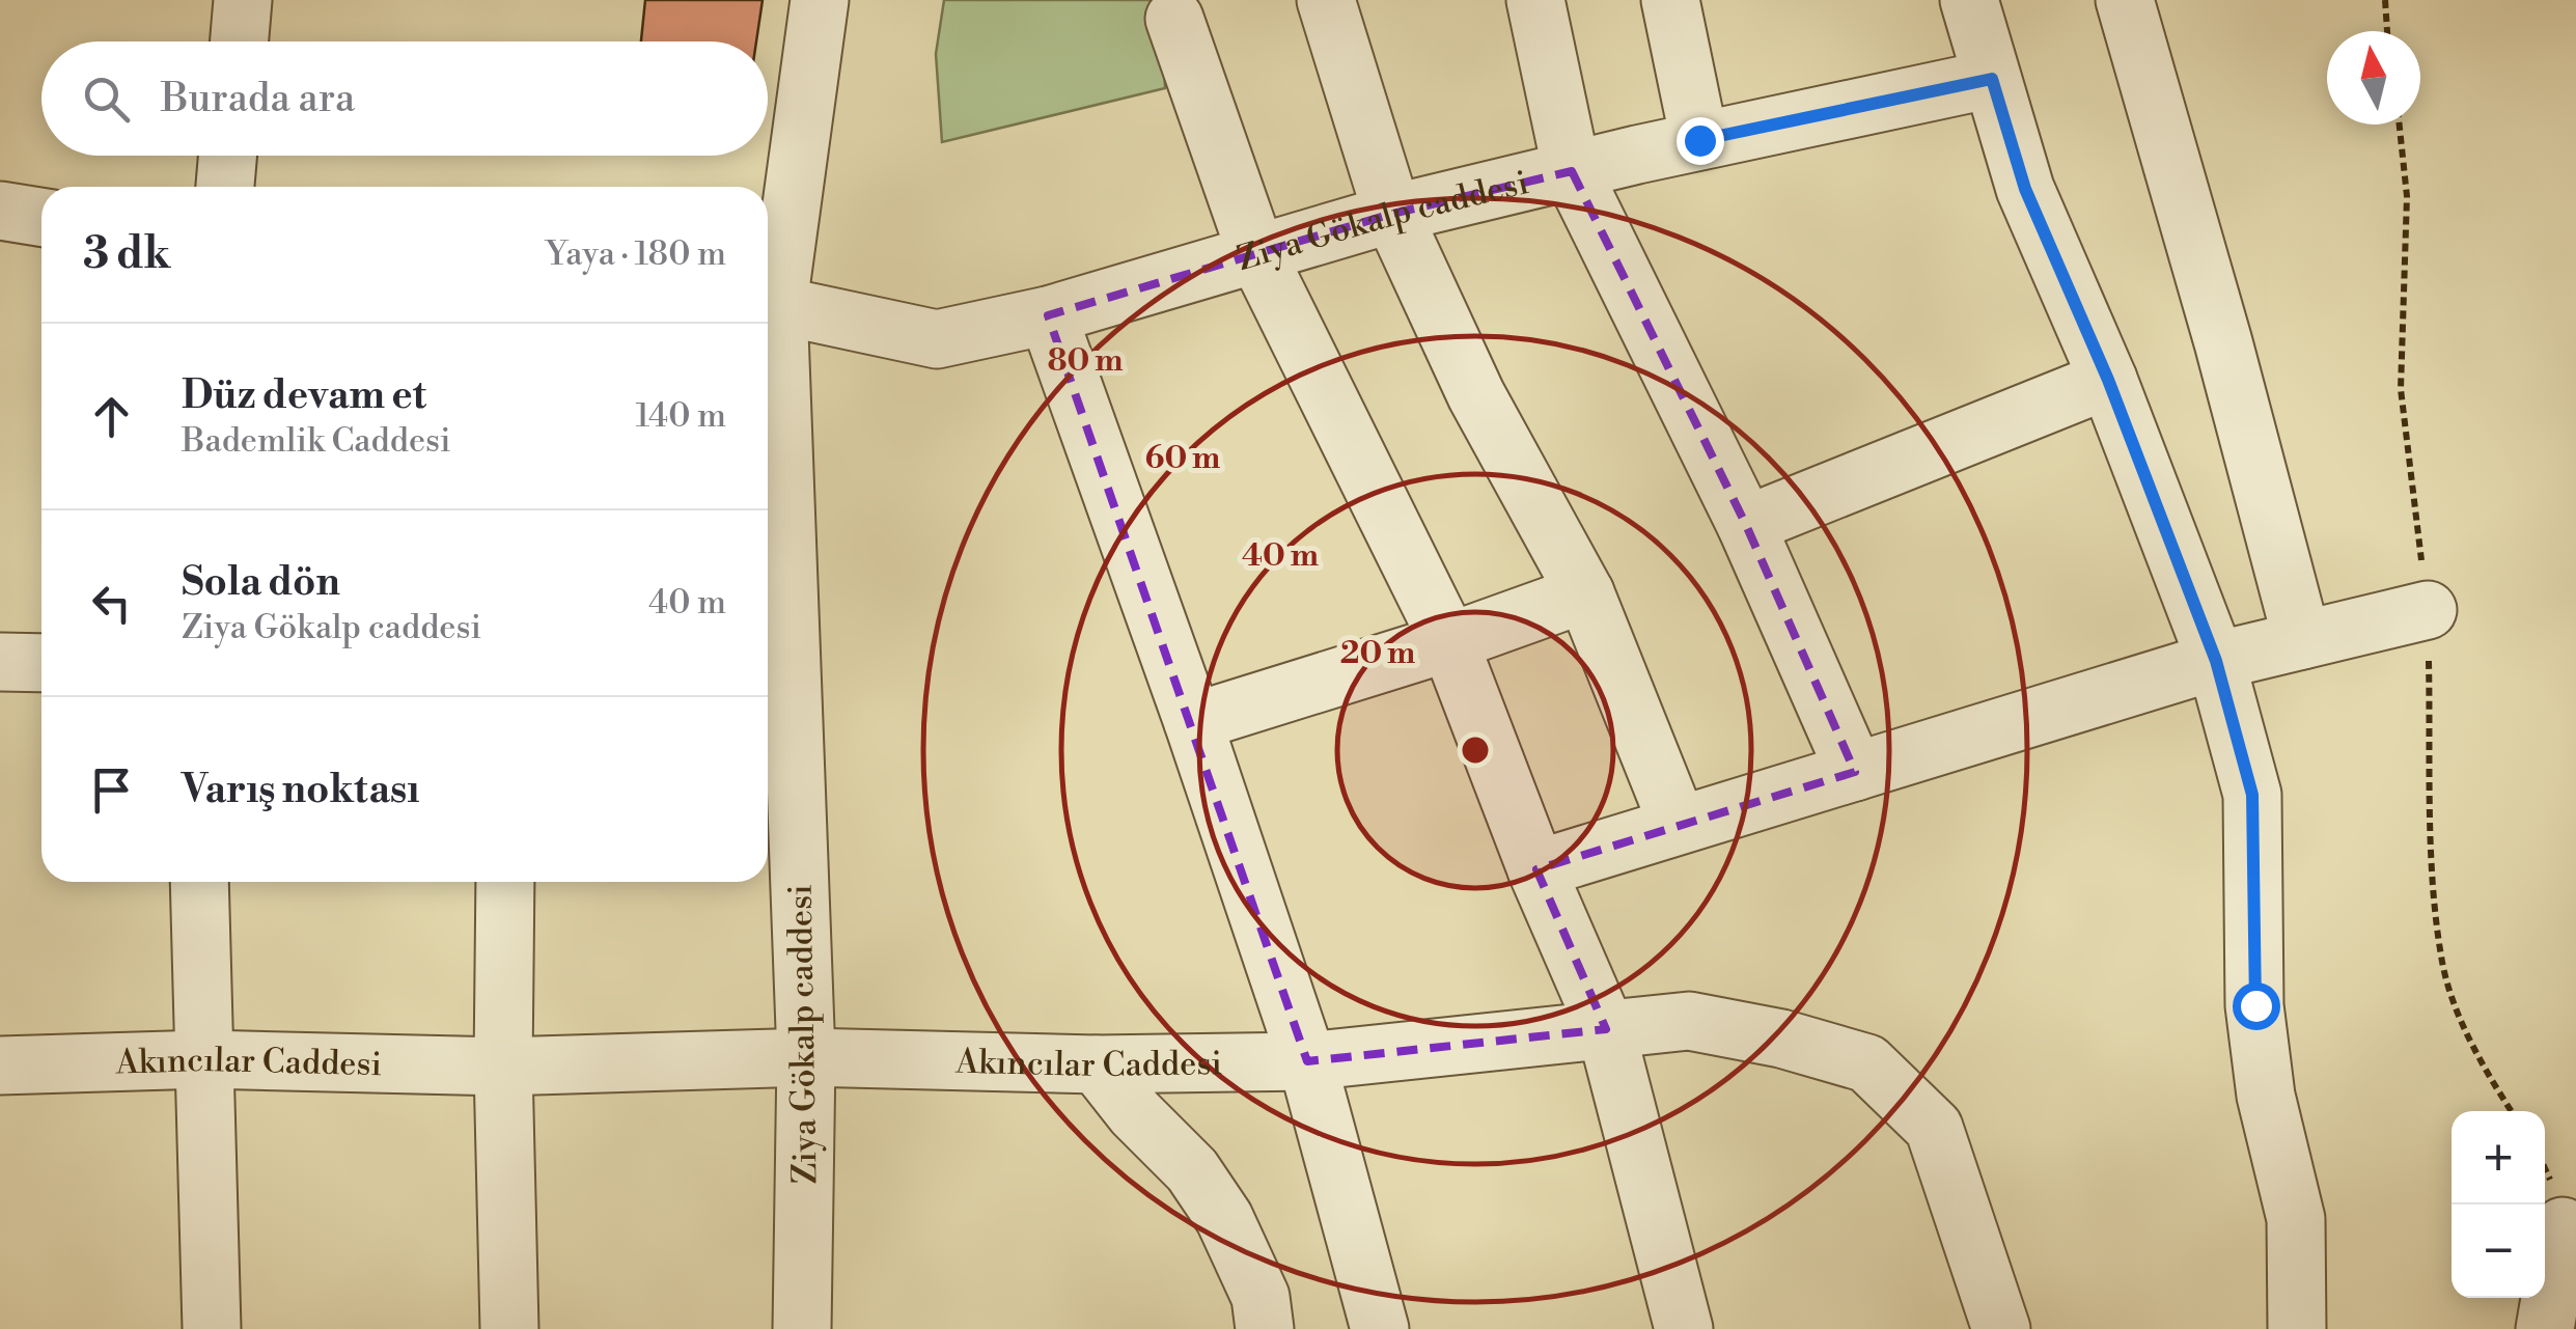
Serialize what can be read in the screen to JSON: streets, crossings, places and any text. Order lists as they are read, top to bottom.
{
  "streets": {
    "street": ["Ziya Gökalp caddesi", "Akıncılar Caddesi"]
  },
  "crossings": [
    ["Ziya Gökalp caddesi", "Akıncılar Caddesi"]
  ],
  "north": "top",
  "page": {
    "search": "Burada ara",
    "heading": ["3 dk", "Yaya · 180 m"],
    "list": [
      ["Düz devam et", "Bademlik Caddesi", "140 m"],
      ["Sola dön", "Ziya Gökalp caddesi", "40 m"],
      "Varış noktası"
    ],
    "map_buttons": ["+", "−"]
  },
  "rings": [
    "80 m",
    "60 m",
    "40 m",
    "20 m"
  ]
}
